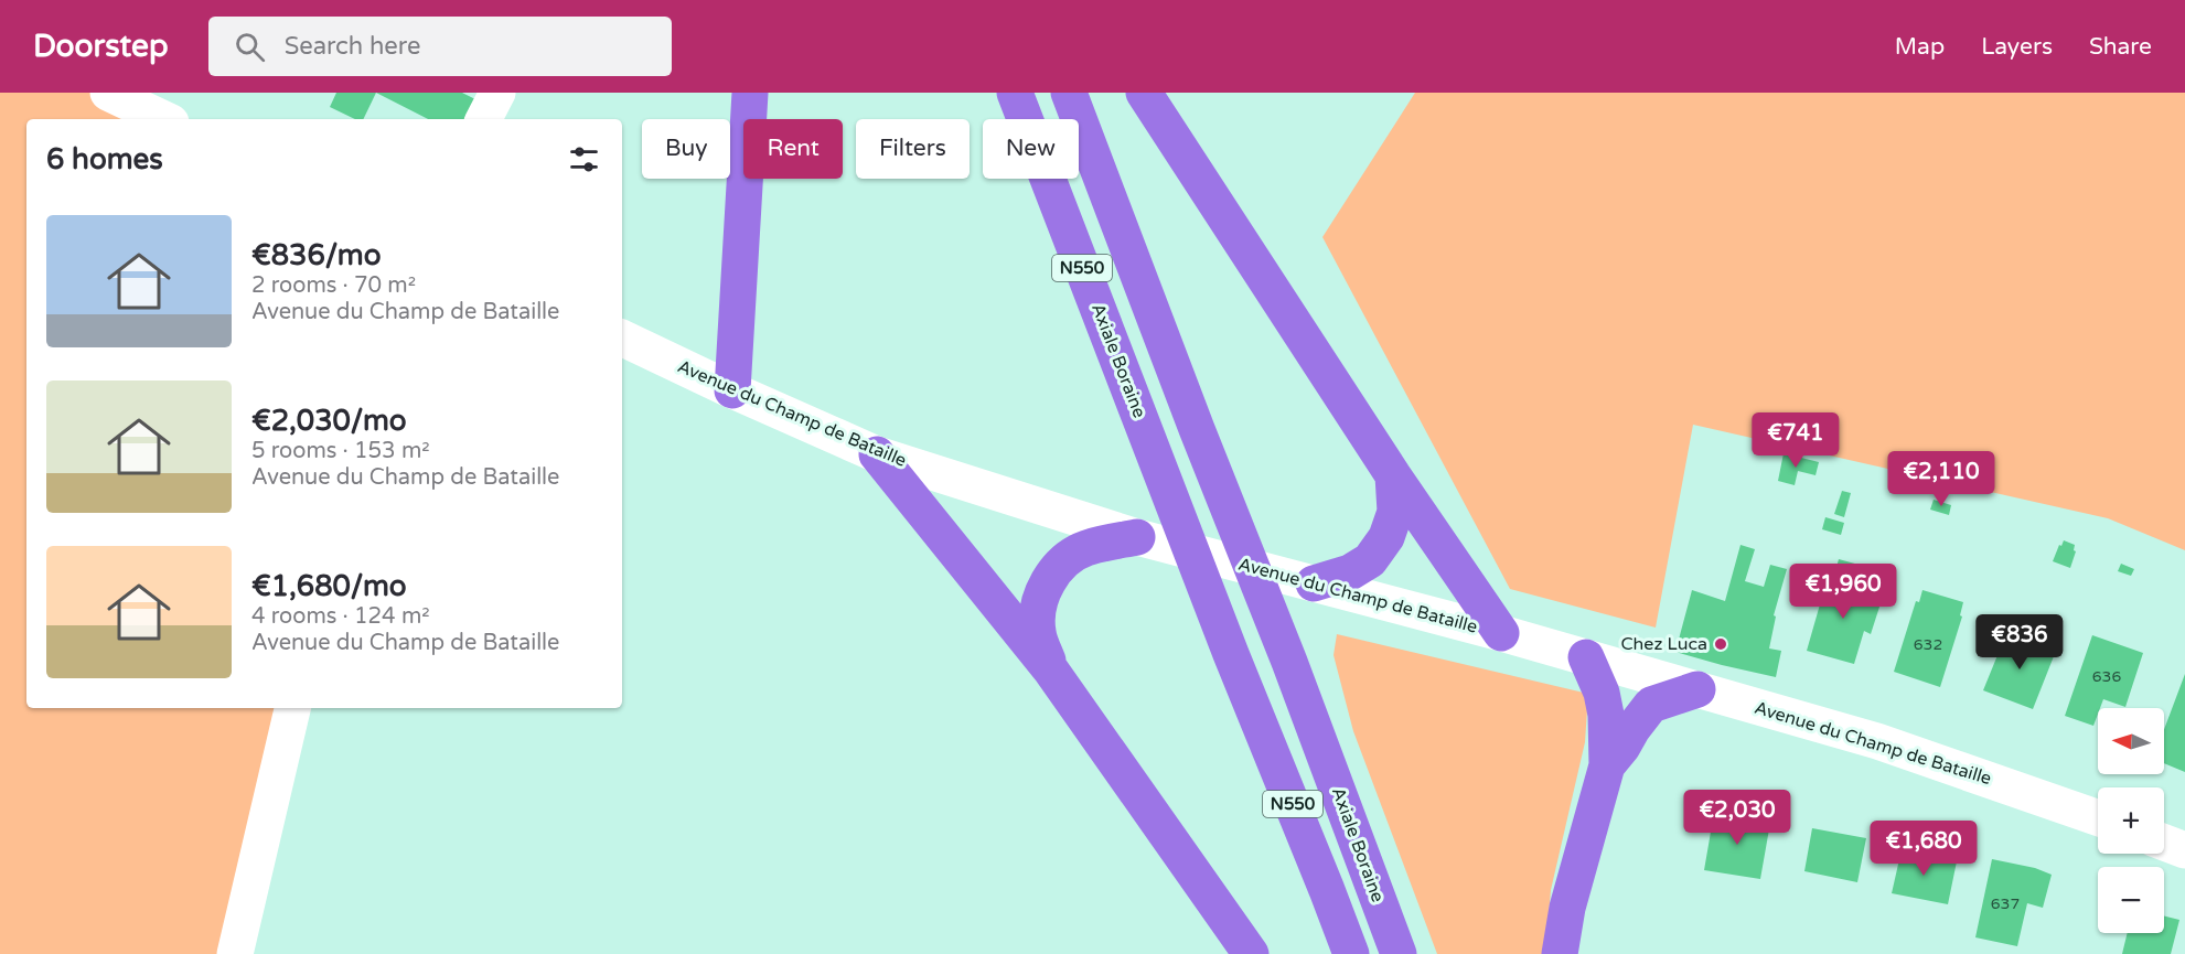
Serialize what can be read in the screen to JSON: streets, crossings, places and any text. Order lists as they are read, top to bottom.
{
  "streets": {
    "highway": ["N550", "Axiale Boraine"],
    "street": ["Avenue du Champ de Bataille"]
  },
  "places": ["Chez Luca"],
  "house_numbers": ["632", "636", "637"],
  "north": "left",
  "page": {
    "header": "Doorstep",
    "search": "Search here",
    "nav": ["Map", "Layers", "Share"],
    "chip": [
      "Buy",
      "Rent",
      "Filters",
      "New"
    ],
    "heading": "6 homes",
    "list": [
      {
        "name": "€836/mo",
        "note": "2 rooms · 70 m² · Avenue du Champ de Bataille"
      },
      {
        "name": "€2,030/mo",
        "note": "5 rooms · 153 m² · Avenue du Champ de Bataille"
      },
      {
        "name": "€1,680/mo",
        "note": "4 rooms · 124 m² · Avenue du Champ de Bataille"
      }
    ],
    "price": [
      "€741",
      "€2,110",
      "€1,960",
      "€836",
      "€2,030",
      "€1,680"
    ],
    "map_buttons": ["+", "−"]
  }
}
